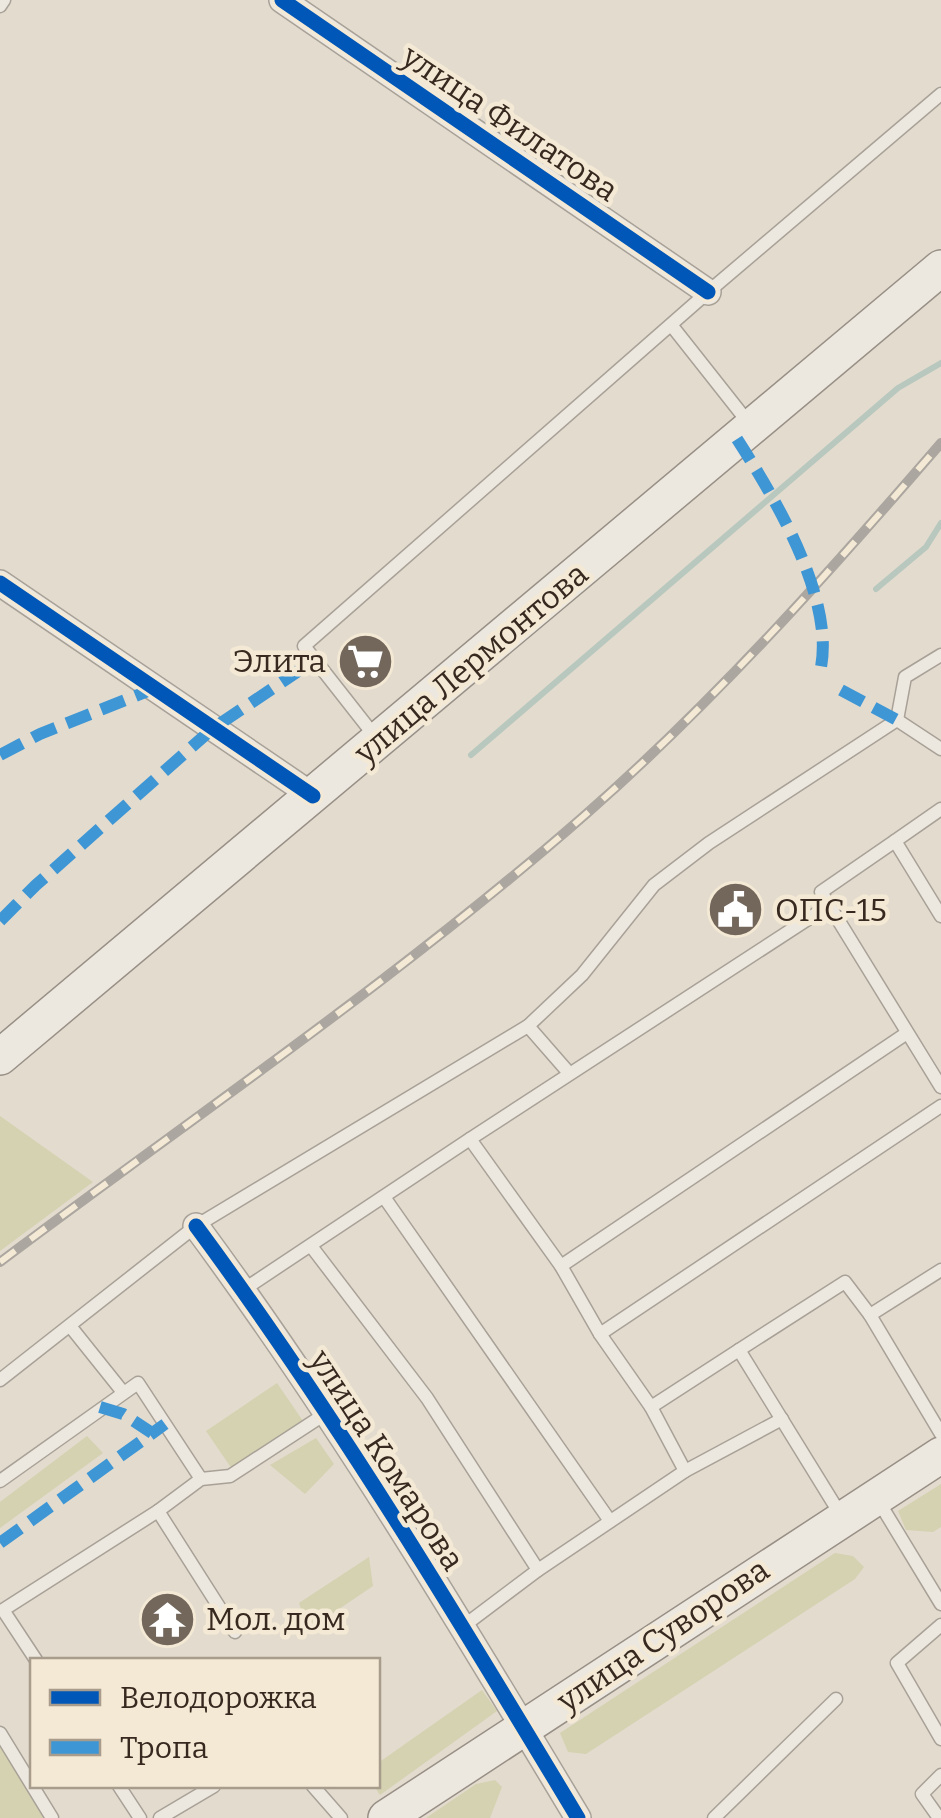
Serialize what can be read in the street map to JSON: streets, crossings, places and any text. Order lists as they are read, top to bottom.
{
  "streets": {
    "main road": ["улица Лермонтова", "улица Суворова"],
    "street": ["улица Филатова", "улица Комарова"]
  },
  "crossings": [
    ["улица Комарова", "улица Суворова"]
  ],
  "places": {
    "supermarket": ["Элита"],
    "public building": ["ОПС-15"],
    "temple": ["Мол. дом"]
  },
  "legend": ["Велодорожка", "Тропа"]
}
